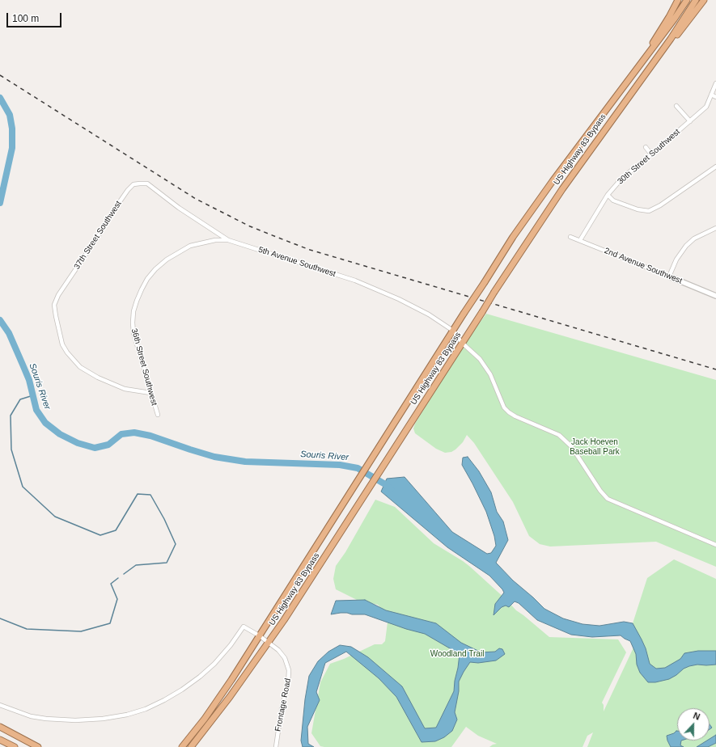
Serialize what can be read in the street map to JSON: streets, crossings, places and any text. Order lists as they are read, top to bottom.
{
  "streets": {
    "highway": ["US Highway 83 Bypass"],
    "street": [
      "30th Street Southwest",
      "37th Street Southwest",
      "5th Avenue Southwest",
      "2nd Avenue Southwest",
      "36th Street Southwest",
      "Frontage Road"
    ]
  },
  "crossings": [
    ["US Highway 83 Bypass", "5th Avenue Southwest"],
    ["US Highway 83 Bypass", "Frontage Road"],
    ["30th Street Southwest", "2nd Avenue Southwest"],
    ["37th Street Southwest", "5th Avenue Southwest"],
    ["37th Street Southwest", "36th Street Southwest"],
    ["5th Avenue Southwest", "36th Street Southwest"]
  ],
  "water": ["Souris River"],
  "parks": ["Jack Hoeven Baseball Park", "Woodland Trail"],
  "scale_bar": "100 m",
  "north": "top"
}
